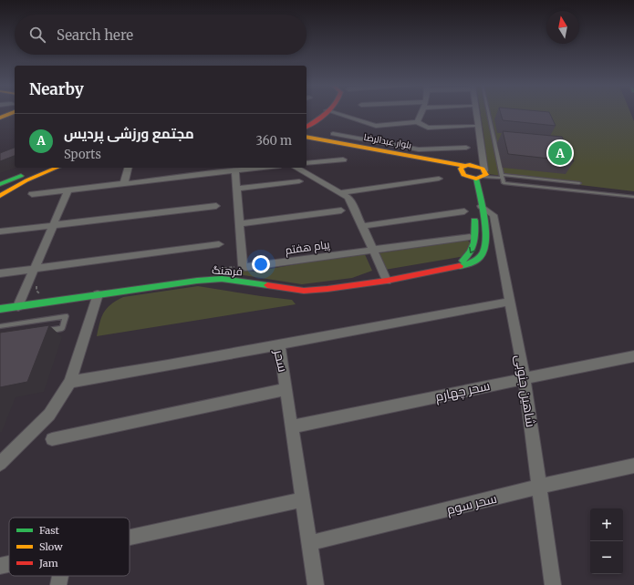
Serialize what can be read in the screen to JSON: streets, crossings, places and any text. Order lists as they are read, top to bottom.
{
  "streets": {
    "main road": ["بلوار عبدالرضا", "فرهنگ"],
    "street": [
      "پیام هفتم",
      "سحر",
      "سحر چهارم",
      "شاهین جنوبی",
      "سحر سوم"
    ]
  },
  "crossings": [
    ["فرهنگ", "شاهین جنوبی"],
    ["سحر", "سحر چهارم"],
    ["سحر", "سحر سوم"],
    ["سحر چهارم", "شاهین جنوبی"],
    ["شاهین جنوبی", "سحر سوم"]
  ],
  "legend": ["Fast", "Slow", "Jam"],
  "north": "top",
  "page": {
    "search": "Search here",
    "heading": "Nearby",
    "list": [
      {
        "mark": "A",
        "name": "مجتمع ورزشی پردیس",
        "note": "Sports",
        "value": "360 m"
      }
    ],
    "pins": "A",
    "map_buttons": ["+", "−"]
  }
}
